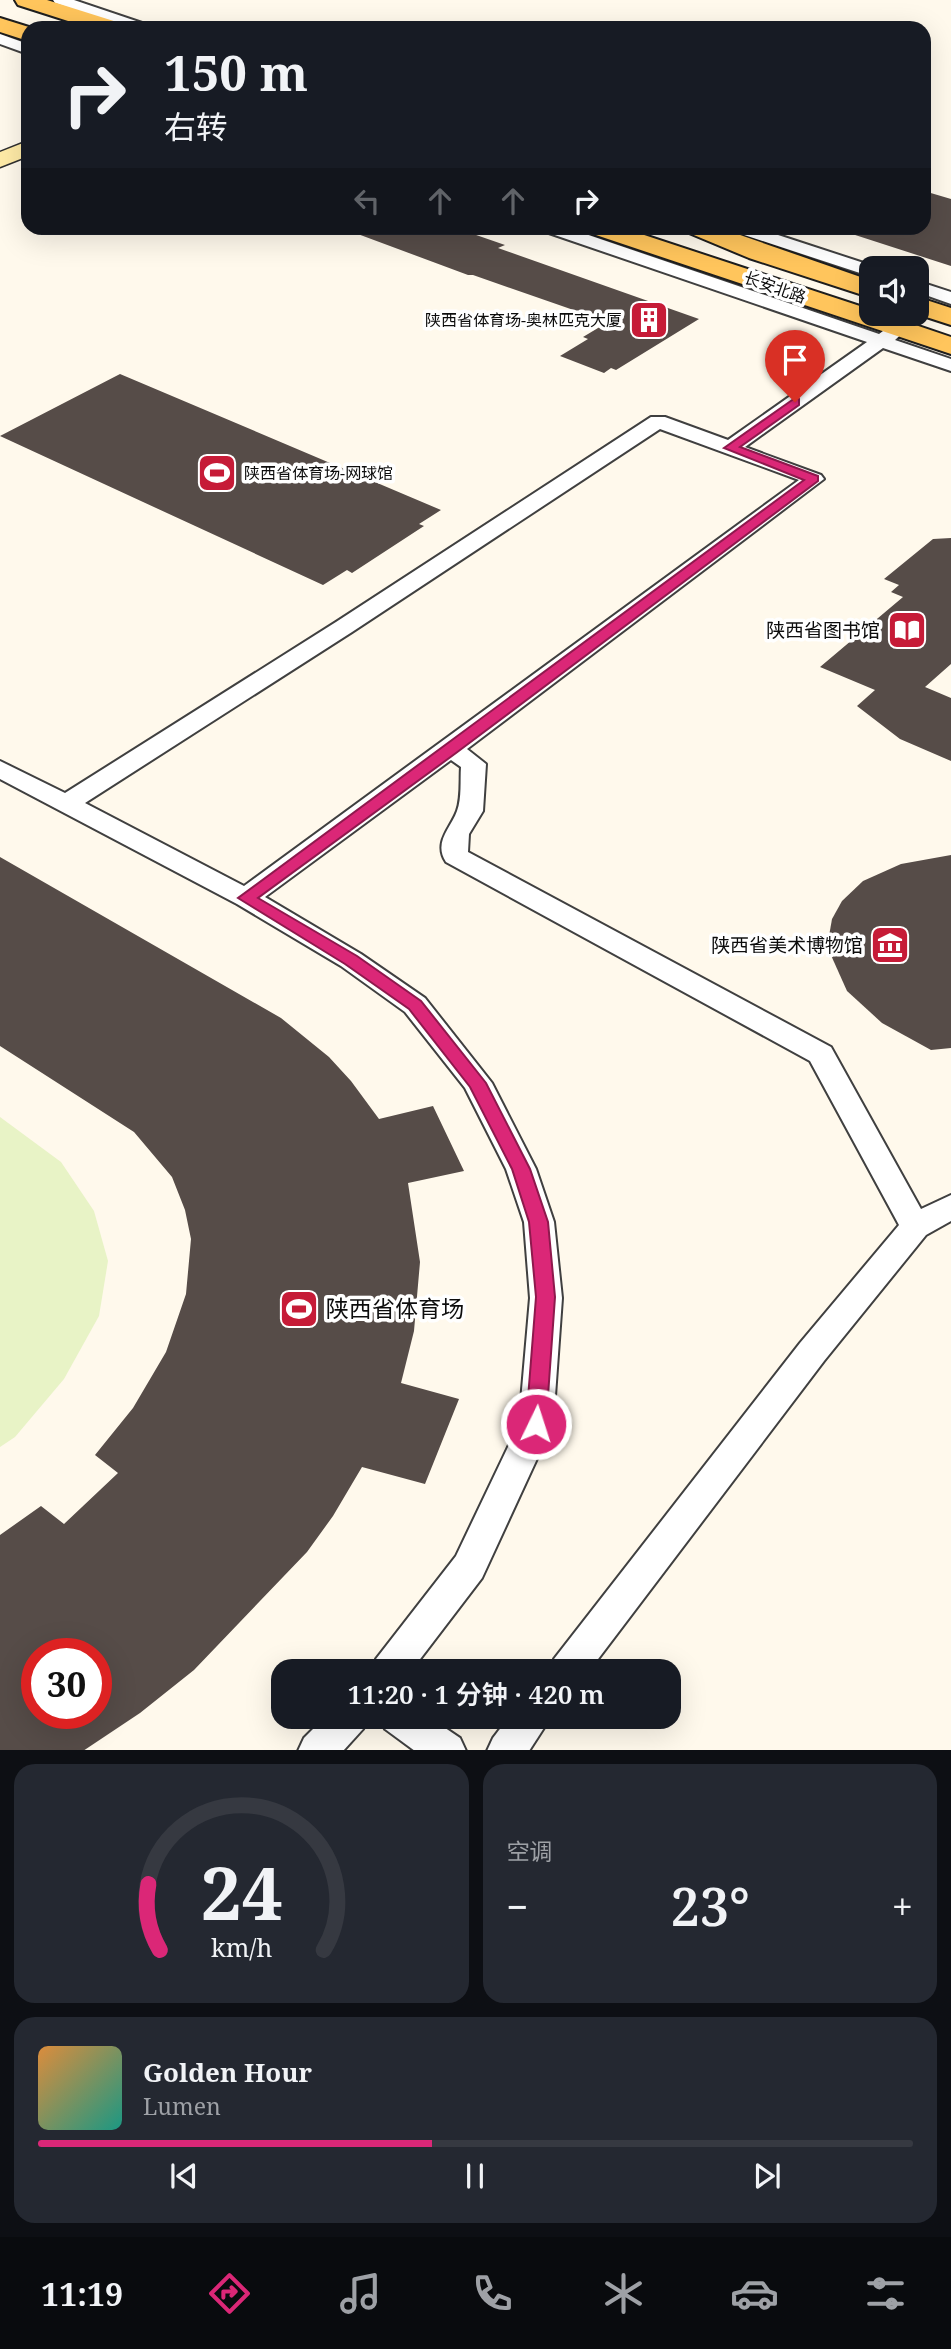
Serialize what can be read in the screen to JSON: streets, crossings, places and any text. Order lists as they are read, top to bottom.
{
  "streets": {
    "main road": ["长安北路"]
  },
  "places": {
    "building": ["陕西省体育场-奥林匹克大厦"],
    "sports": ["陕西省体育场-网球馆", "陕西省体育场"],
    "library": ["陕西省图书馆"],
    "museum": ["陕西省美术博物馆"]
  },
  "page": {
    "turn": ["150 m", "右转"],
    "limit": "30",
    "trip": "11:20 · 1 分钟 · 420 m",
    "tile": "空调",
    "heat": ["−", "23°", "+"],
    "song": ["Golden Hour", "Lumen"],
    "tabs": "11:19",
    "gauge": ["24", "km/h"]
  }
}
